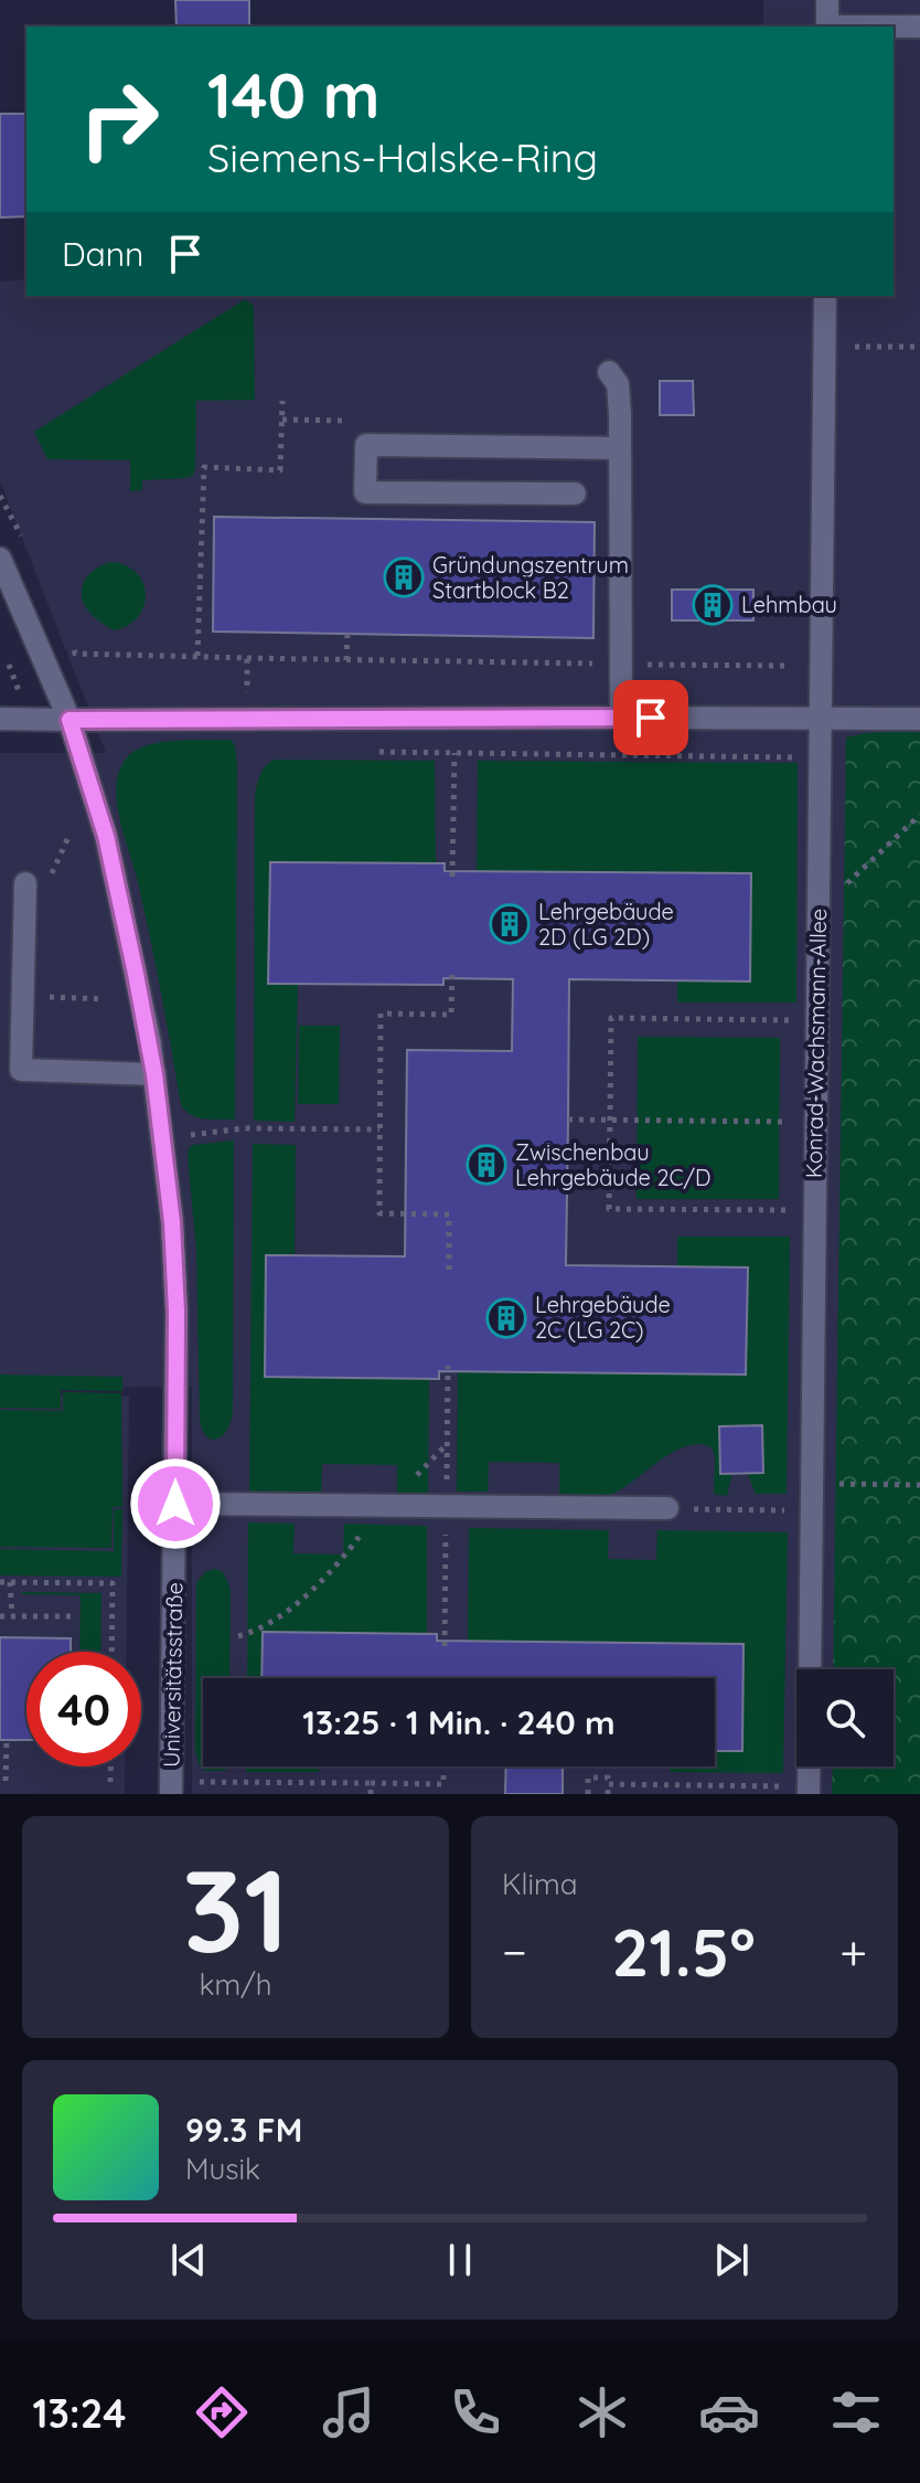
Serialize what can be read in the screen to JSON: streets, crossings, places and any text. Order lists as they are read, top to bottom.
{
  "streets": {
    "street": ["Konrad-Wachsmann-Allee", "Universitätsstraße"]
  },
  "places": {
    "building": [
      "Gründungszentrum Startblock B2",
      "Lehmbau",
      "Lehrgebäude 2D (LG 2D)",
      "Zwischenbau Lehrgebäude 2C/D",
      "Lehrgebäude 2C (LG 2C)"
    ]
  },
  "page": {
    "turn": ["140 m", "Siemens-Halske-Ring"],
    "then": "Dann",
    "limit": "40",
    "trip": "13:25 · 1 Min. · 240 m",
    "tile": [
      ["31", "km/h"],
      "Klima"
    ],
    "heat": ["−", "21.5°", "+"],
    "song": ["99.3 FM", "Musik"],
    "tabs": "13:24"
  }
}
